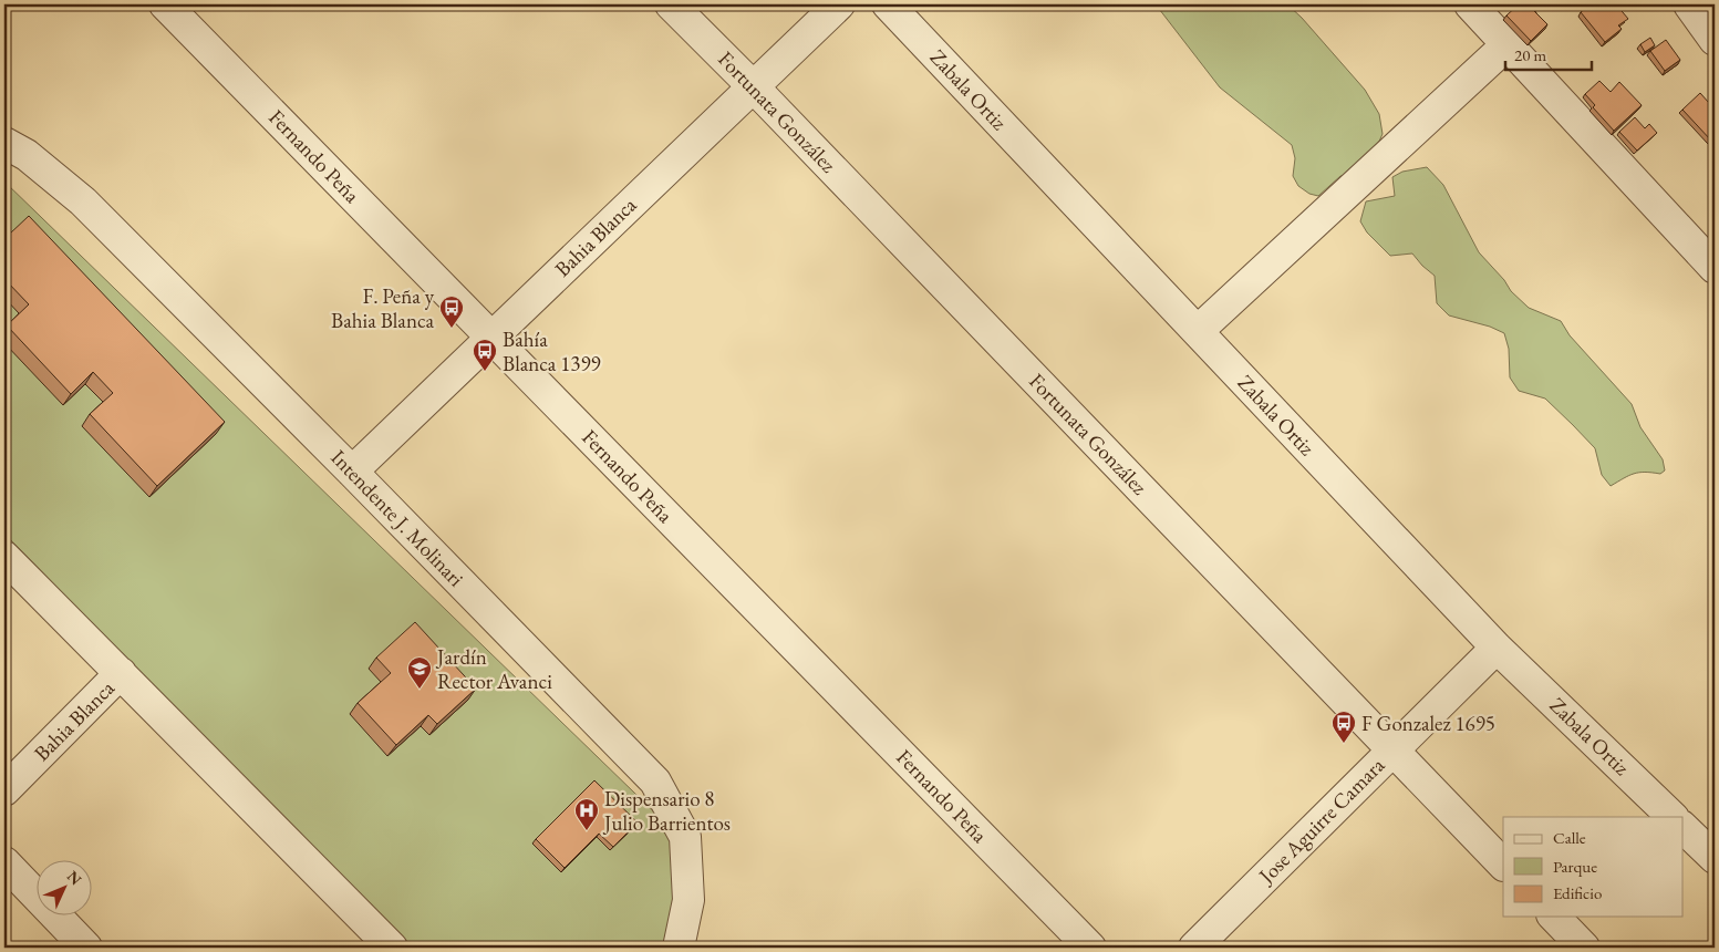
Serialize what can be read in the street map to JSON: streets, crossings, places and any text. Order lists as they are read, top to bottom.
{
  "streets": {
    "street": [
      "Zabala Ortiz",
      "Fortunata González",
      "Fernando Peña",
      "Bahia Blanca",
      "Intendente J. Molinari",
      "Jose Aguirre Camara"
    ]
  },
  "crossings": [
    ["Zabala Ortiz", "Jose Aguirre Camara"],
    ["Fortunata González", "Bahia Blanca"],
    ["Fortunata González", "Jose Aguirre Camara"],
    ["Fernando Peña", "Bahia Blanca"],
    ["Bahia Blanca", "Intendente J. Molinari"]
  ],
  "places": {
    "bus stop": ["F. Peña y Bahia Blanca", "Bahía Blanca 1399", "F Gonzalez 1695"],
    "school or university": ["Jardín Rector Avanci"],
    "hospital": ["Dispensario 8 Julio Barrientos"]
  },
  "legend": ["Calle", "Parque", "Edificio"],
  "scale_bar": "20 m",
  "north": "top right"
}
